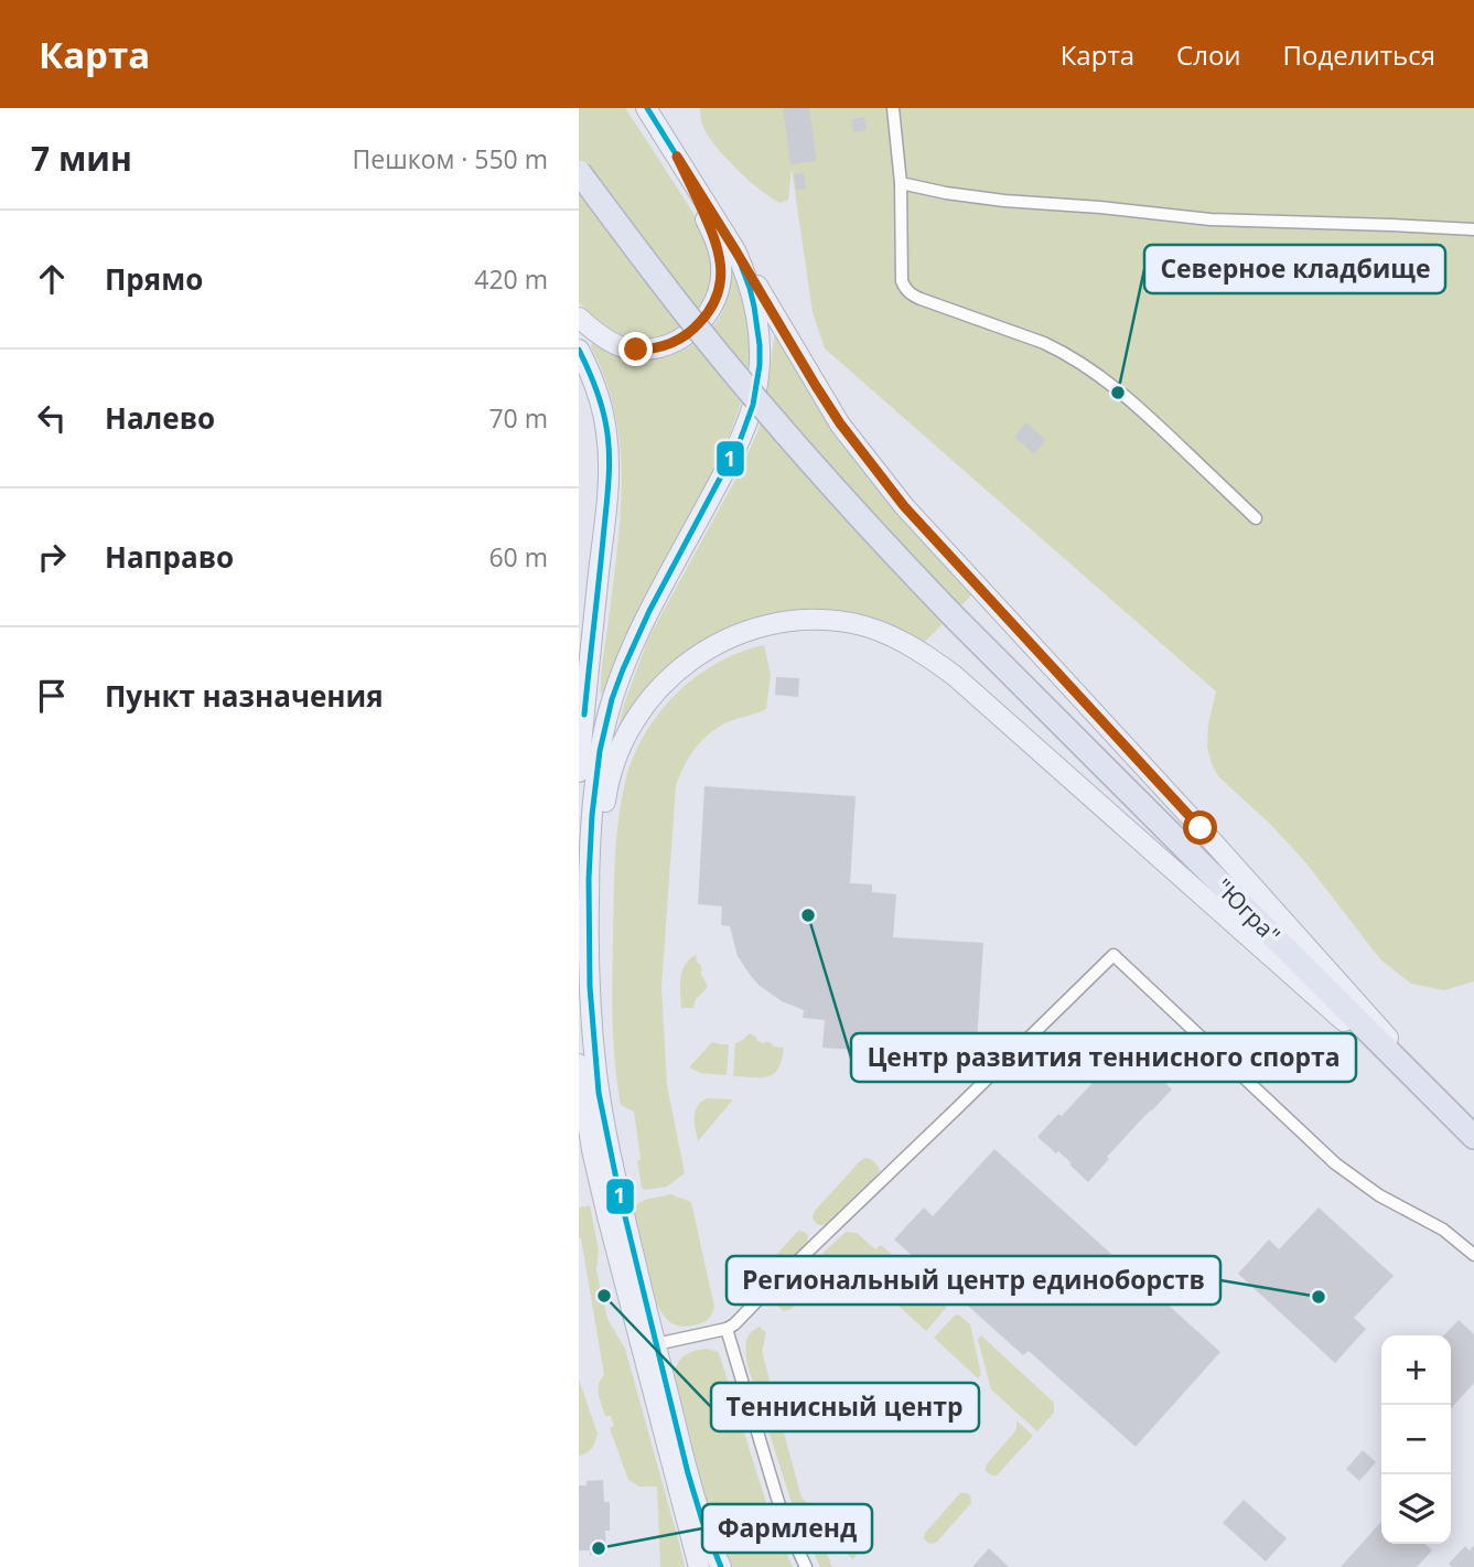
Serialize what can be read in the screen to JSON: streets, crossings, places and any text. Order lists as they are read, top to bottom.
{
  "streets": {
    "highway": ["\"Югра\""]
  },
  "places": [
    "Северное кладбище",
    "Центр развития теннисного спорта",
    "Теннисный центр",
    "Региональный центр единоборств",
    "Фармленд"
  ],
  "lines": ["transit line 1"],
  "page": {
    "header": "Карта",
    "nav": ["Карта", "Слои", "Поделиться"],
    "heading": ["7 мин", "Пешком · 550 m"],
    "list": [
      ["Прямо", "420 m"],
      ["Налево", "70 m"],
      ["Направо", "60 m"],
      "Пункт назначения"
    ],
    "map_buttons": ["+", "−"]
  }
}
